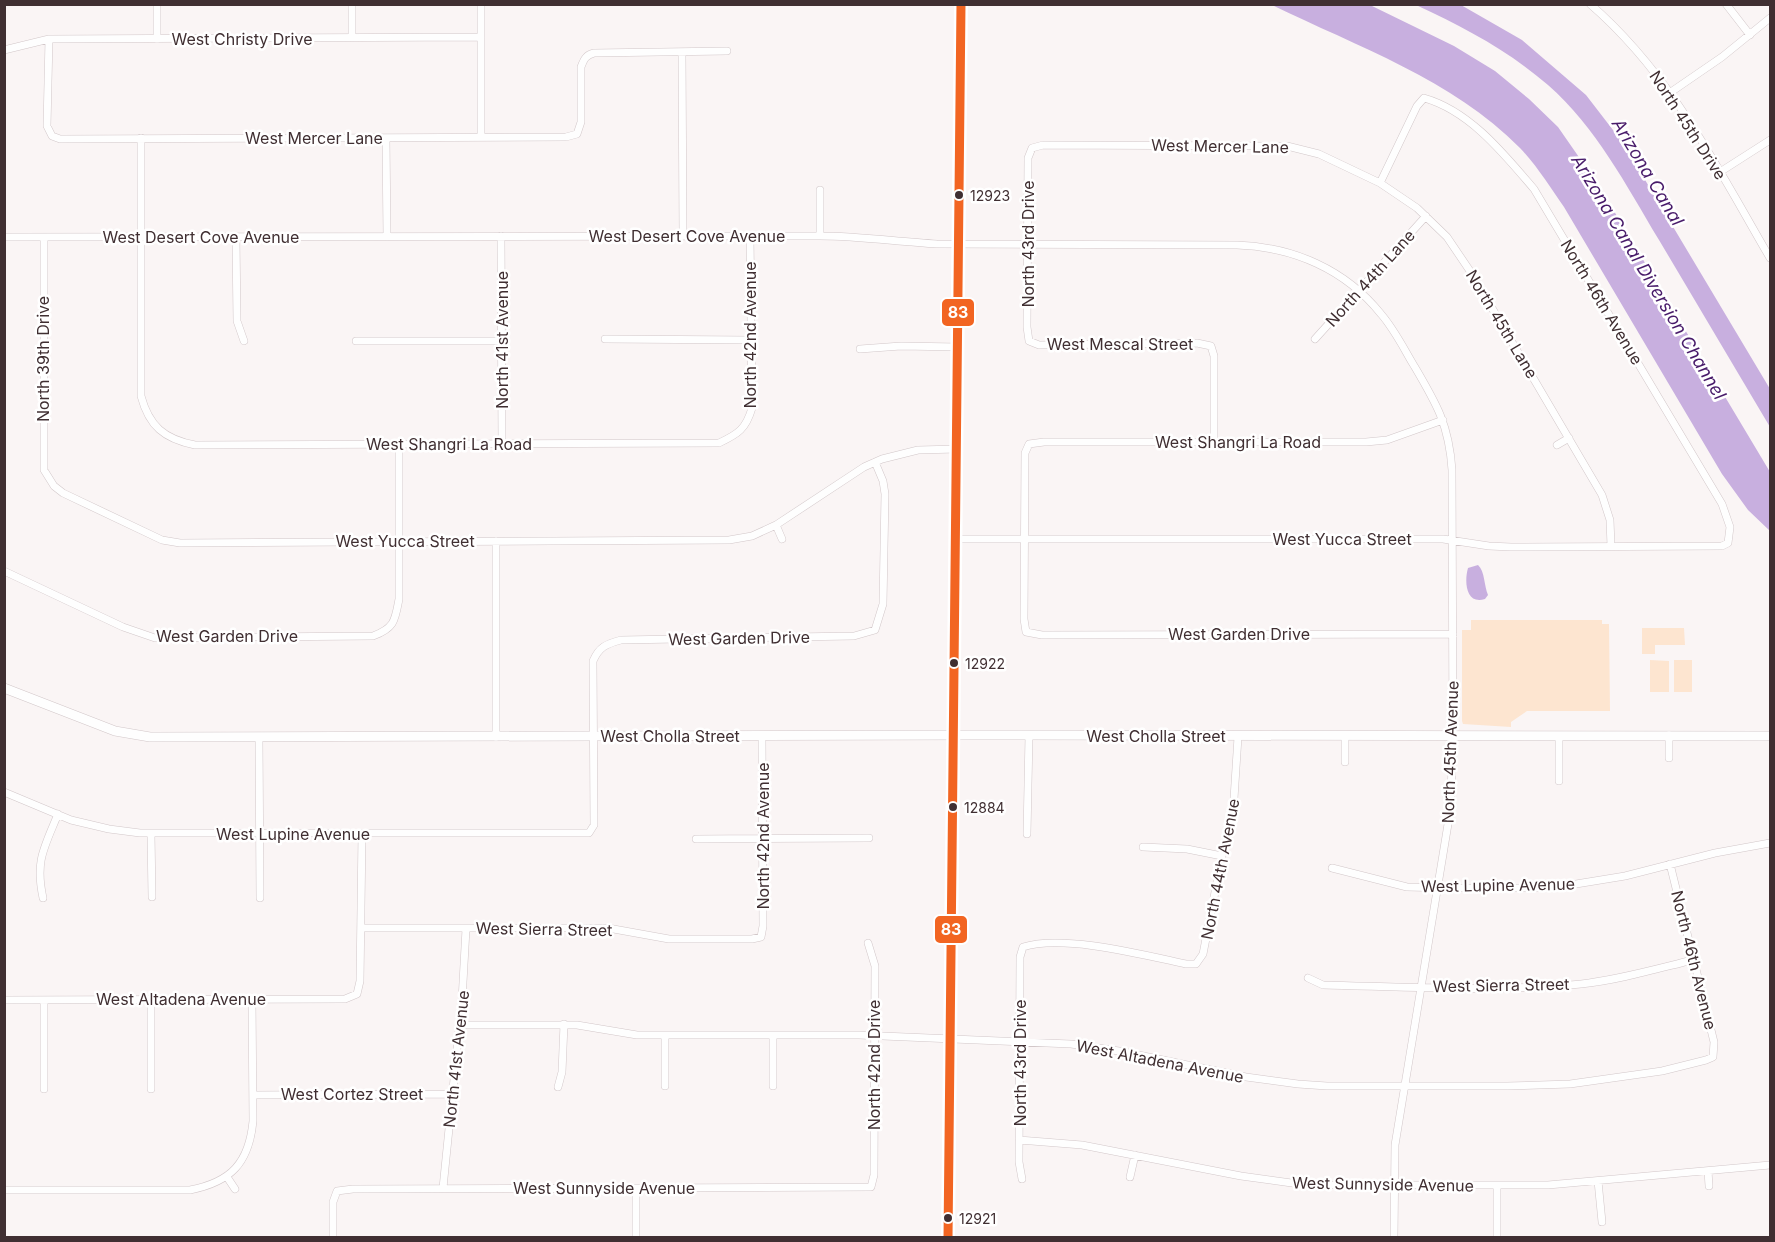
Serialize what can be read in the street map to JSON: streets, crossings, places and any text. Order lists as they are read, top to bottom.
{
  "streets": {
    "street": [
      "West Christy Drive",
      "North 45th Drive",
      "West Mercer Lane",
      "West Desert Cove Avenue",
      "North 43rd Drive",
      "North 44th Lane",
      "North 46th Avenue",
      "North 45th Lane",
      "North 42nd Avenue",
      "North 41st Avenue",
      "West Mescal Street",
      "North 39th Drive",
      "West Shangri La Road",
      "West Yucca Street",
      "West Garden Drive",
      "West Cholla Street",
      "North 45th Avenue",
      "West Lupine Avenue",
      "North 44th Avenue",
      "West Sierra Street",
      "West Altadena Avenue",
      "North 42nd Drive",
      "West Cortez Street",
      "West Sunnyside Avenue"
    ]
  },
  "crossings": [
    ["West Christy Drive", "West Mercer Lane"],
    ["West Mercer Lane", "North 43rd Drive"],
    ["West Mercer Lane", "North 44th Lane"],
    ["West Mercer Lane", "North 46th Avenue"],
    ["West Mercer Lane", "North 45th Lane"],
    ["West Desert Cove Avenue", "North 43rd Drive"],
    ["West Desert Cove Avenue", "North 44th Lane"],
    ["West Desert Cove Avenue", "North 42nd Avenue"],
    ["West Desert Cove Avenue", "North 41st Avenue"],
    ["West Desert Cove Avenue", "North 39th Drive"],
    ["West Desert Cove Avenue", "West Shangri La Road"],
    ["West Desert Cove Avenue", "North 45th Avenue"],
    ["North 43rd Drive", "West Mescal Street"],
    ["North 43rd Drive", "North 44th Avenue"],
    ["North 43rd Drive", "West Altadena Avenue"],
    ["North 43rd Drive", "West Sunnyside Avenue"],
    ["North 44th Lane", "North 45th Lane"],
    ["North 44th Lane", "North 45th Avenue"],
    ["North 46th Avenue", "West Yucca Street"],
    ["North 46th Avenue", "West Lupine Avenue"],
    ["North 46th Avenue", "West Sierra Street"],
    ["North 46th Avenue", "West Altadena Avenue"],
    ["North 45th Lane", "West Yucca Street"],
    ["North 42nd Avenue", "West Shangri La Road"],
    ["North 42nd Avenue", "West Cholla Street"],
    ["North 42nd Avenue", "West Sierra Street"],
    ["North 41st Avenue", "West Shangri La Road"],
    ["North 41st Avenue", "West Sierra Street"],
    ["North 41st Avenue", "West Altadena Avenue"],
    ["North 41st Avenue", "West Cortez Street"],
    ["North 41st Avenue", "West Sunnyside Avenue"],
    ["West Mescal Street", "West Shangri La Road"],
    ["North 39th Drive", "West Yucca Street"],
    ["West Shangri La Road", "West Yucca Street"],
    ["West Shangri La Road", "West Garden Drive"],
    ["West Shangri La Road", "North 45th Avenue"],
    ["West Yucca Street", "West Garden Drive"],
    ["West Yucca Street", "North 45th Avenue"],
    ["West Garden Drive", "West Cholla Street"],
    ["West Garden Drive", "North 45th Avenue"],
    ["West Garden Drive", "West Lupine Avenue"],
    ["West Cholla Street", "North 45th Avenue"],
    ["West Cholla Street", "West Lupine Avenue"],
    ["West Cholla Street", "North 44th Avenue"],
    ["North 45th Avenue", "West Lupine Avenue"],
    ["North 45th Avenue", "West Sierra Street"],
    ["North 45th Avenue", "West Altadena Avenue"],
    ["North 45th Avenue", "West Sunnyside Avenue"],
    ["West Sierra Street", "West Altadena Avenue"],
    ["West Altadena Avenue", "North 42nd Drive"],
    ["North 42nd Drive", "West Sunnyside Avenue"]
  ],
  "water": ["Arizona Canal", "Arizona Canal Diversion Channel"],
  "places": [
    "12923",
    "12922",
    "12884",
    "12921"
  ],
  "lines": ["transit line 83"]
}
